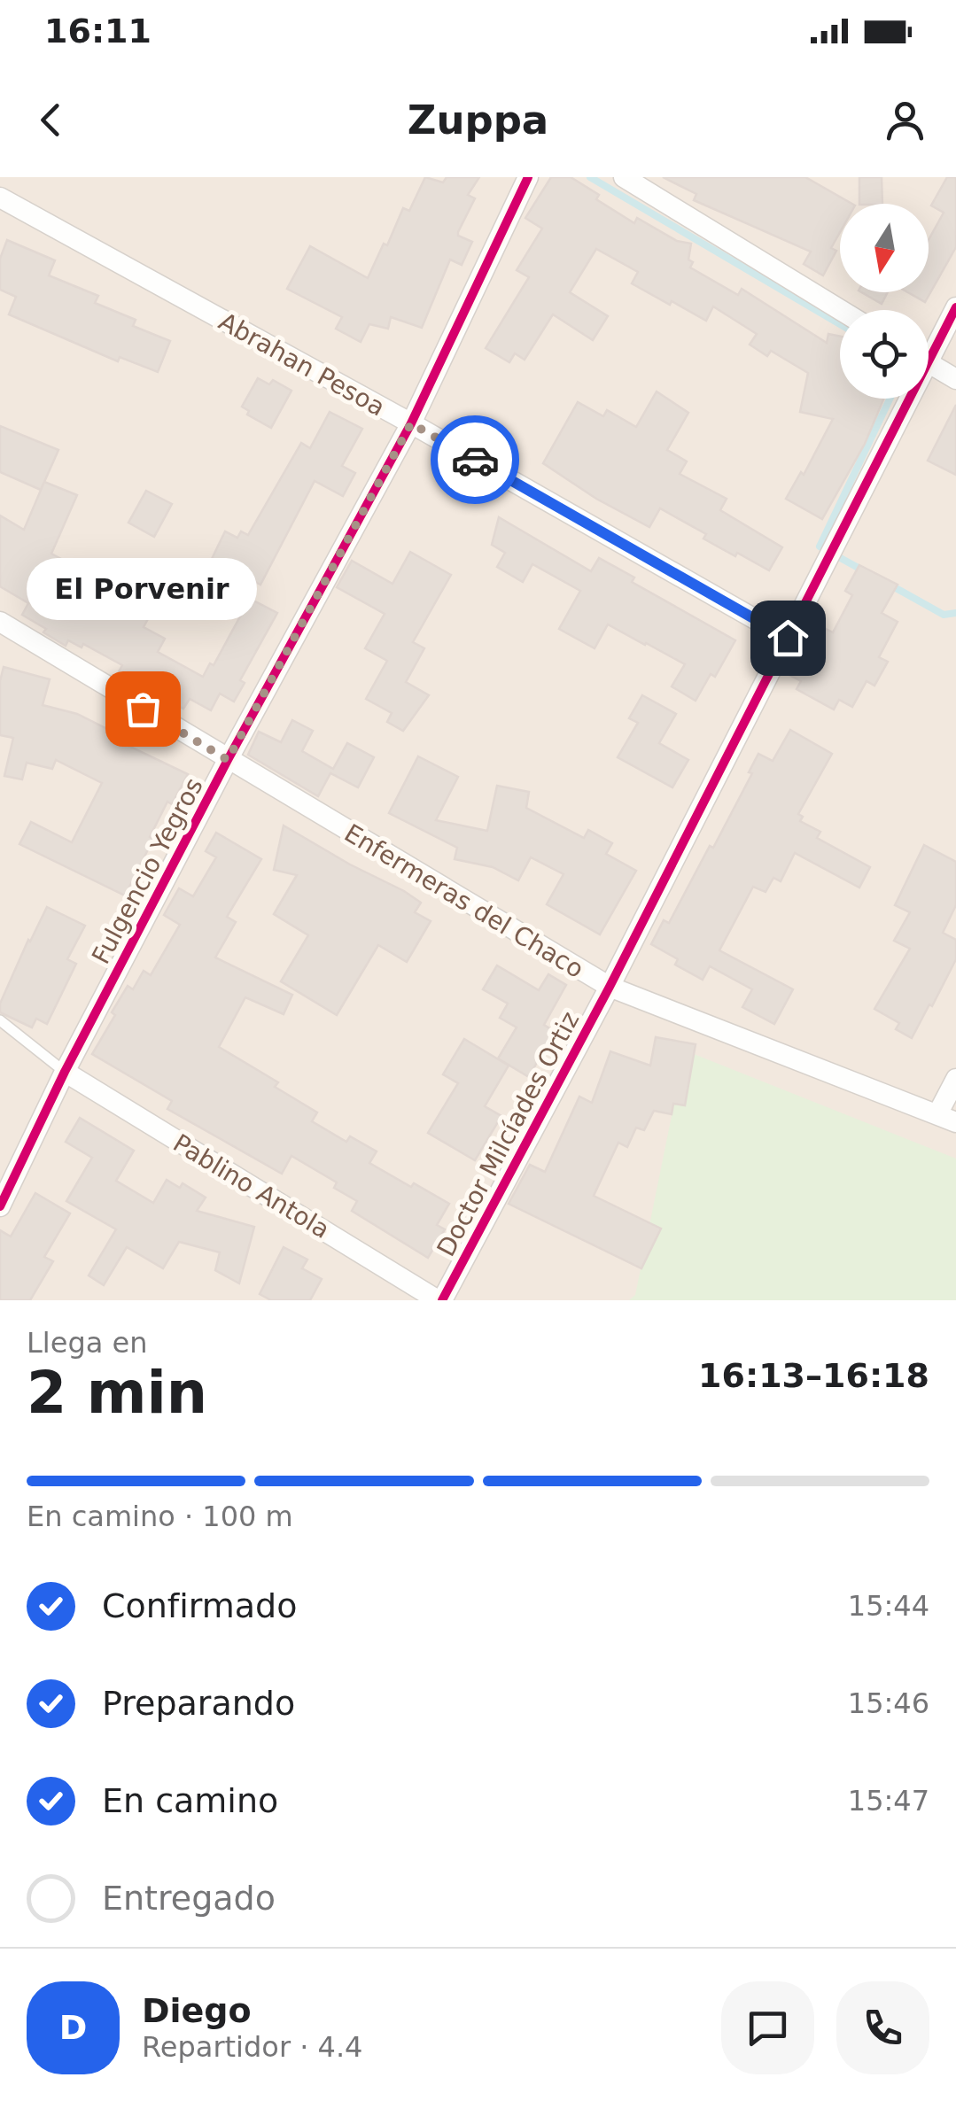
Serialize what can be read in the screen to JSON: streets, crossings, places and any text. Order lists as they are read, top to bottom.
{
  "streets": {
    "street": [
      "Abrahan Pesoa",
      "Fulgencio Yegros",
      "Enfermeras del Chaco",
      "Doctor Milcíades Ortiz",
      "Pablino Antola"
    ]
  },
  "crossings": [
    ["Abrahan Pesoa", "Fulgencio Yegros"],
    ["Abrahan Pesoa", "Doctor Milcíades Ortiz"],
    ["Fulgencio Yegros", "Enfermeras del Chaco"],
    ["Fulgencio Yegros", "Pablino Antola"],
    ["Enfermeras del Chaco", "Doctor Milcíades Ortiz"],
    ["Doctor Milcíades Ortiz", "Pablino Antola"]
  ],
  "places": ["El Porvenir"],
  "north": "bottom",
  "page": {
    "status": "16:11",
    "header": "Zuppa",
    "bubble": "El Porvenir",
    "heading": ["2 min", "Llega en", "16:13–16:18"],
    "panel": ["Diego", "Repartidor · 4.4"],
    "bar": "En camino · 100 m",
    "list": [
      ["Confirmado", "15:44"],
      ["Preparando", "15:46"],
      ["En camino", "15:47"],
      "Entregado"
    ],
    "round": "D"
  }
}
